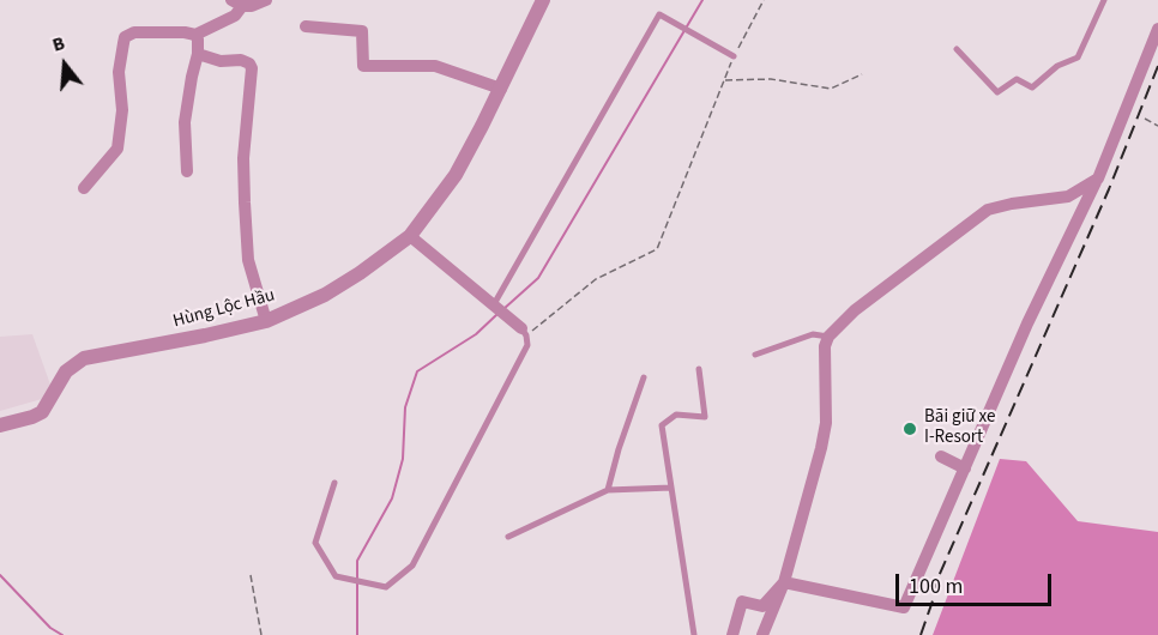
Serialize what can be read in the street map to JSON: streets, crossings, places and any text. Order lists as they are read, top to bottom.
{
  "streets": {
    "street": ["Hùng Lộc Hầu"]
  },
  "places": ["Bãi giữ xe I-Resort"],
  "scale_bar": "100 m",
  "north": "top"
}
